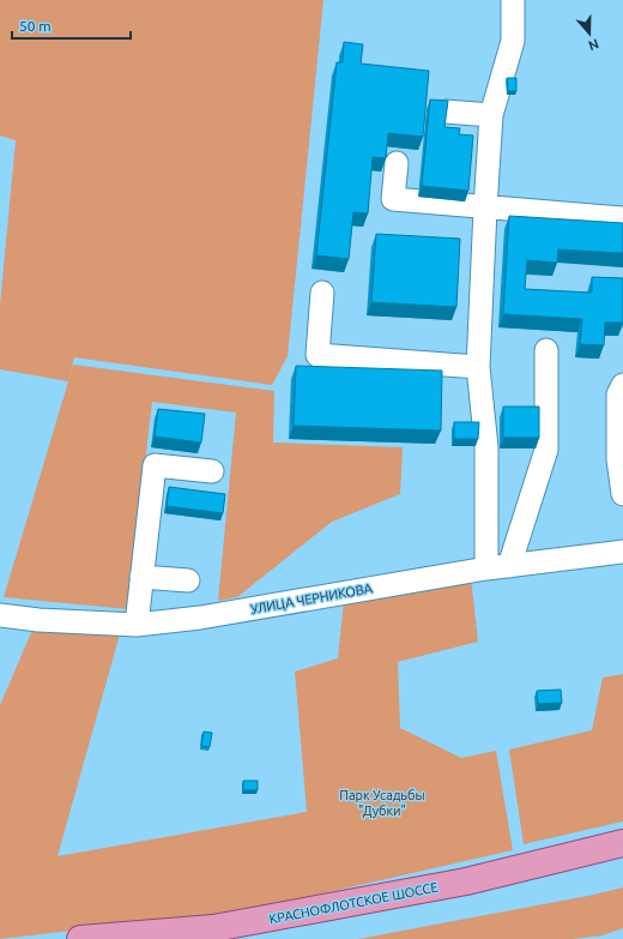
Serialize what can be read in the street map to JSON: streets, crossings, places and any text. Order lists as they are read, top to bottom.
{
  "streets": {
    "main road": ["КРАСНОФЛОТСКОЕ ШОССЕ"],
    "street": ["УЛИЦА ЧЕРНИКОВА"]
  },
  "parks": ["Парк Усадьбы \"Дубки\""],
  "scale_bar": "50 m",
  "north": "bottom"
}
